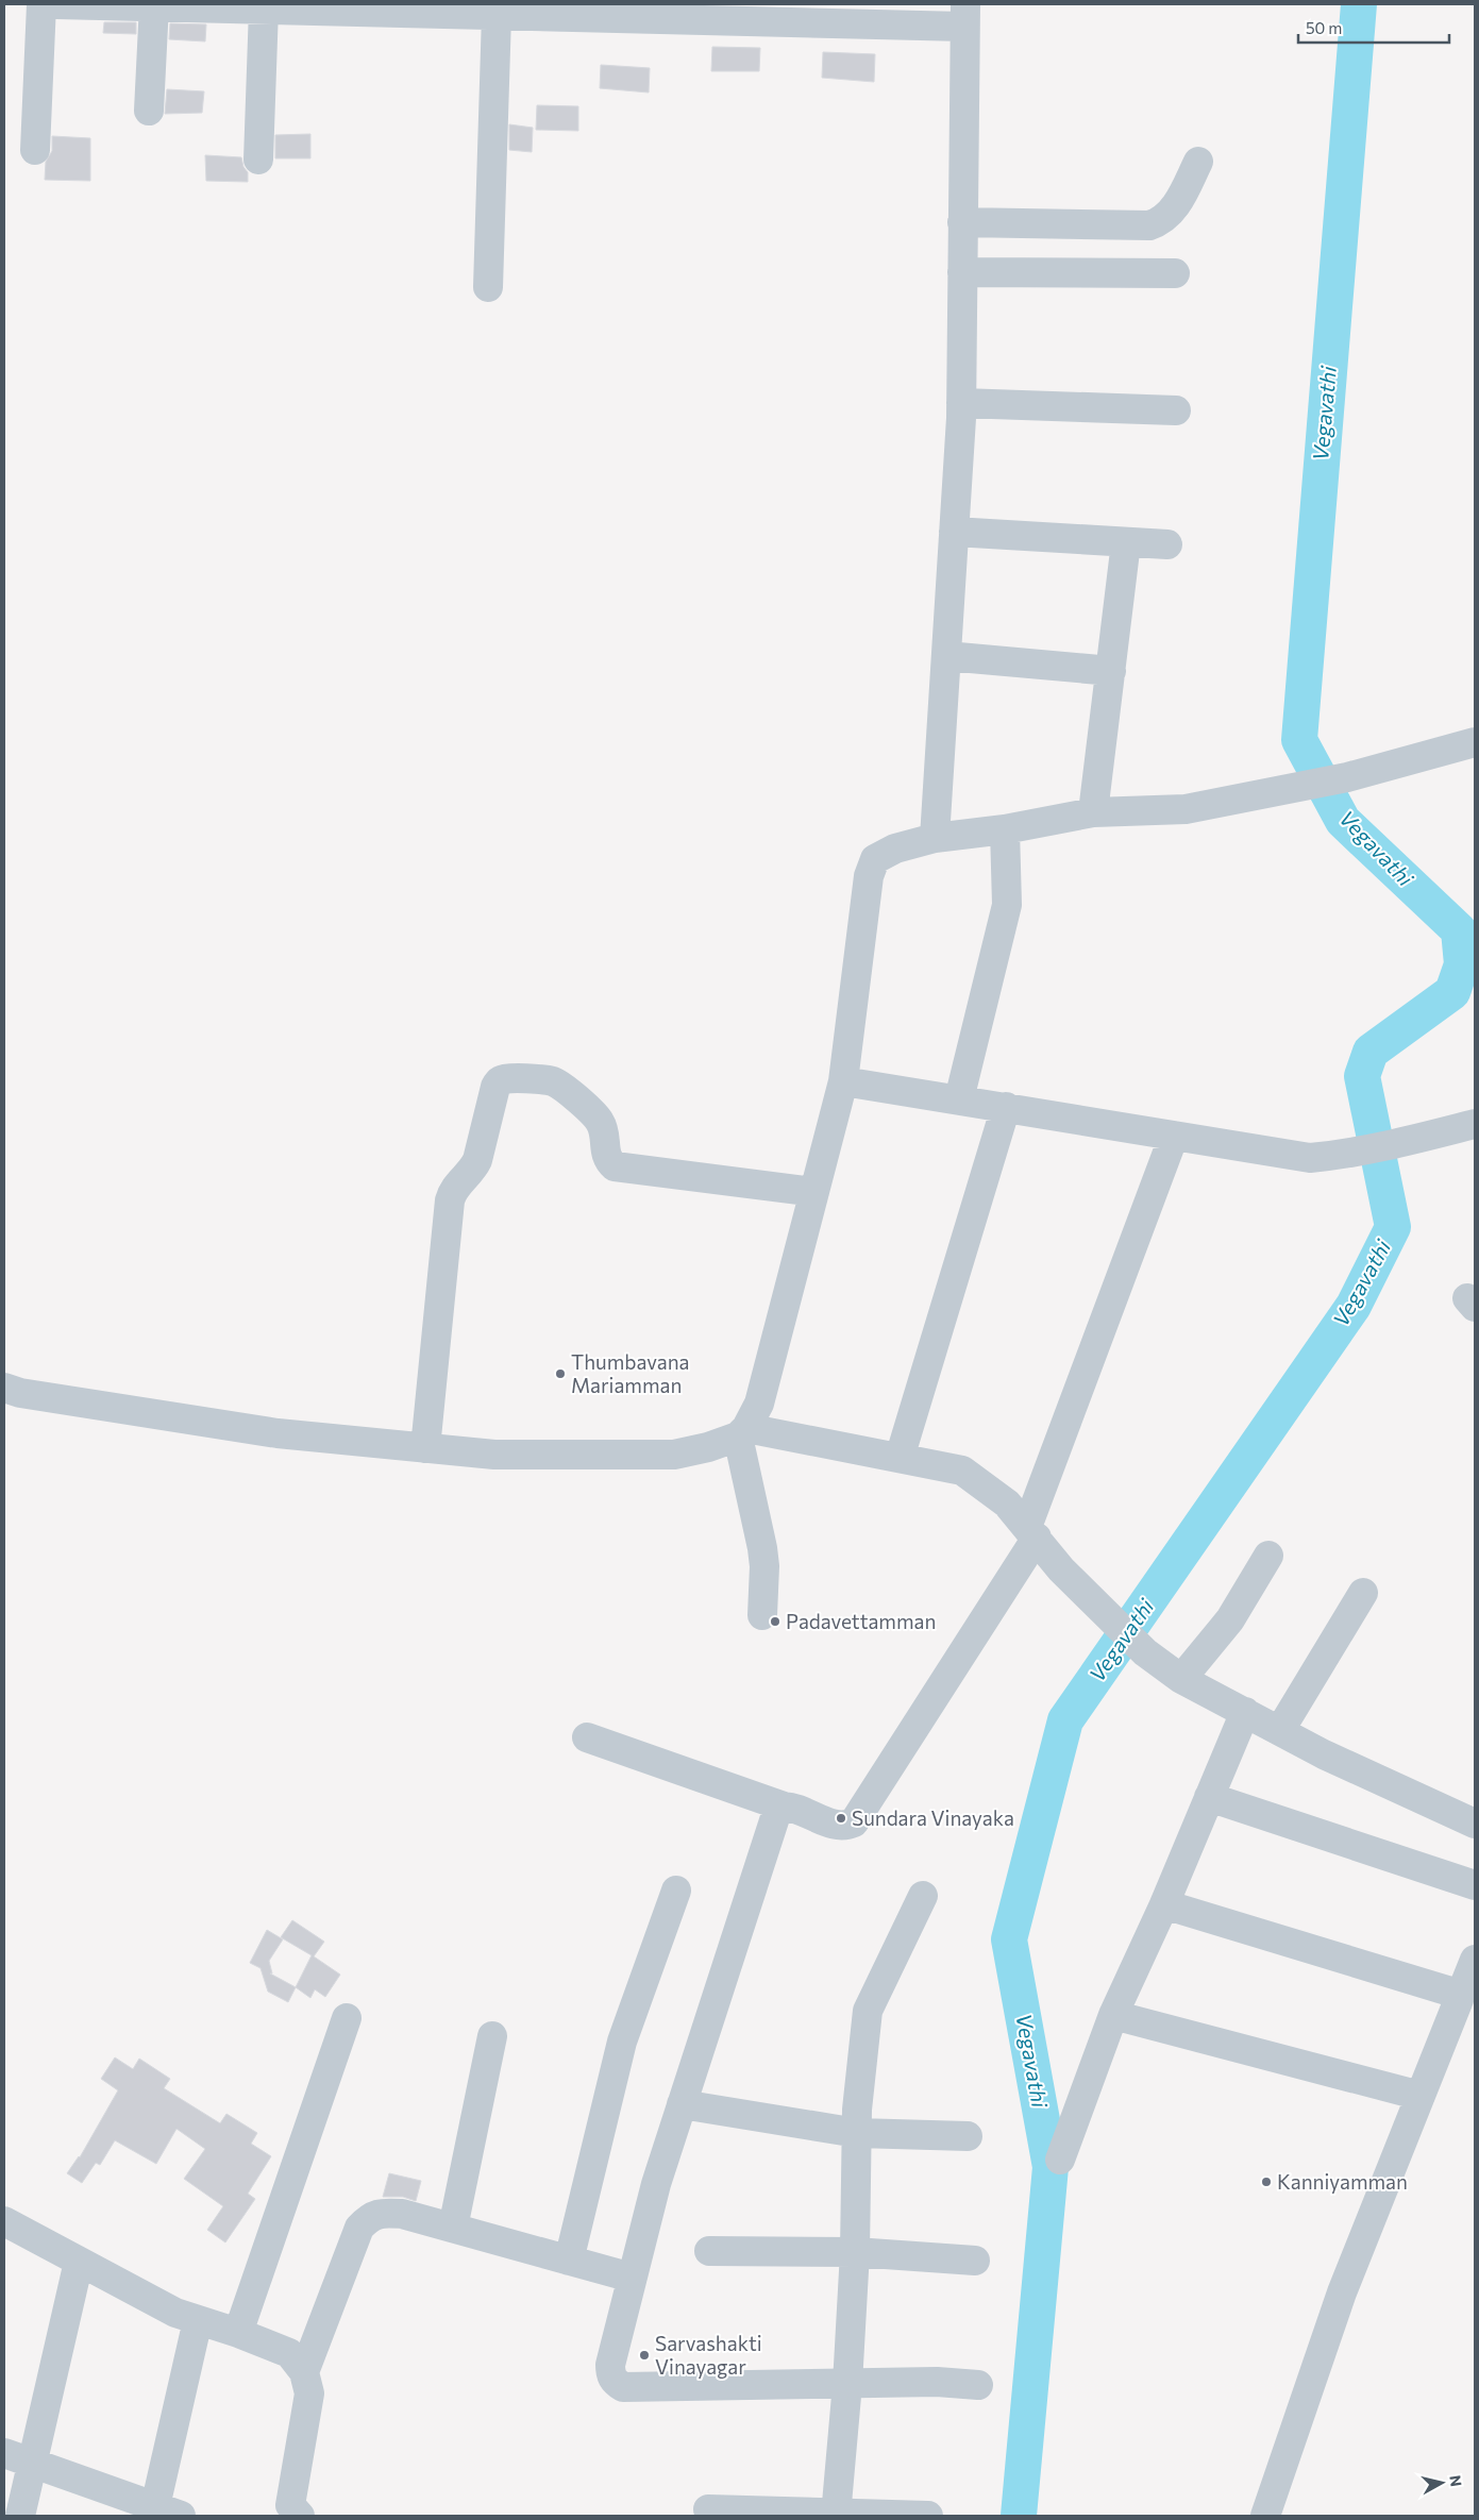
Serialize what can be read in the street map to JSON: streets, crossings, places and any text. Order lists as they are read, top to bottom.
{
  "water": ["Vegavathi"],
  "places": [
    "Thumbavana Mariamman",
    "Padavettamman",
    "Sundara Vinayaka",
    "Kanniyamman",
    "Sarvashakti Vinayagar"
  ],
  "scale_bar": "50 m",
  "north": "right"
}
